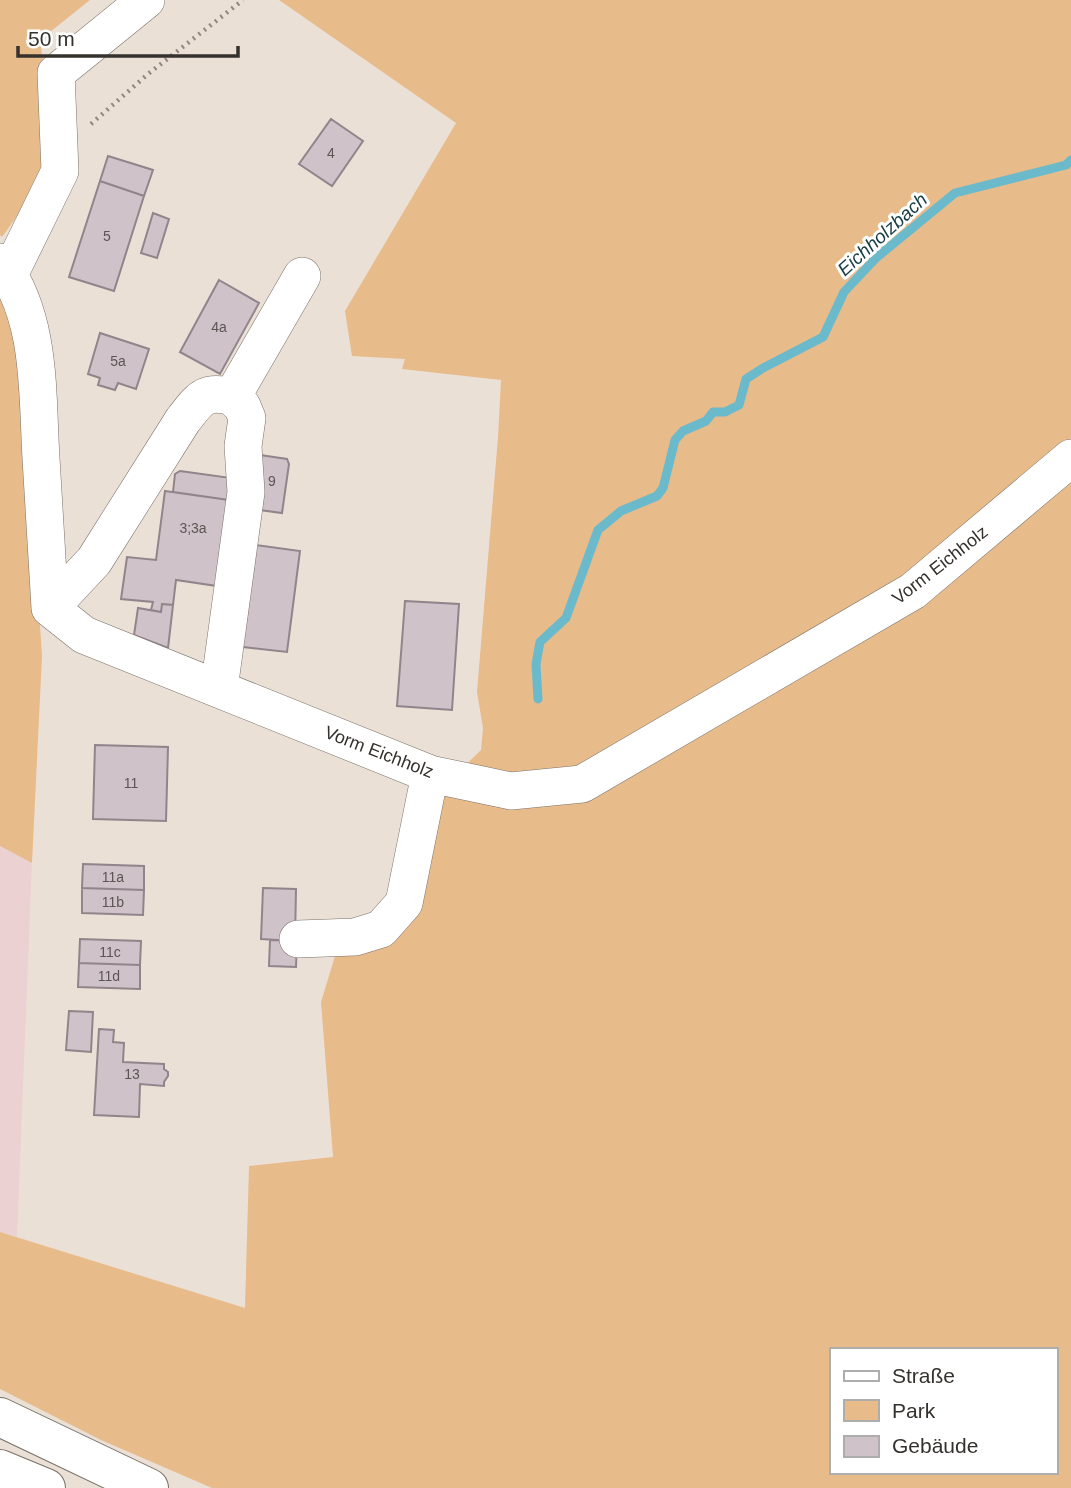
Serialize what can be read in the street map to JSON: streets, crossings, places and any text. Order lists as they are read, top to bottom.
{
  "streets": {
    "street": ["Vorm Eichholz"]
  },
  "water": ["Eichholzbach"],
  "house_numbers": [
    "4",
    "5",
    "4a",
    "5a",
    "9",
    "3;3a",
    "11",
    "11a",
    "11b",
    "11c",
    "11d",
    "13"
  ],
  "legend": ["Straße", "Park", "Gebäude"],
  "scale_bar": "50 m"
}
